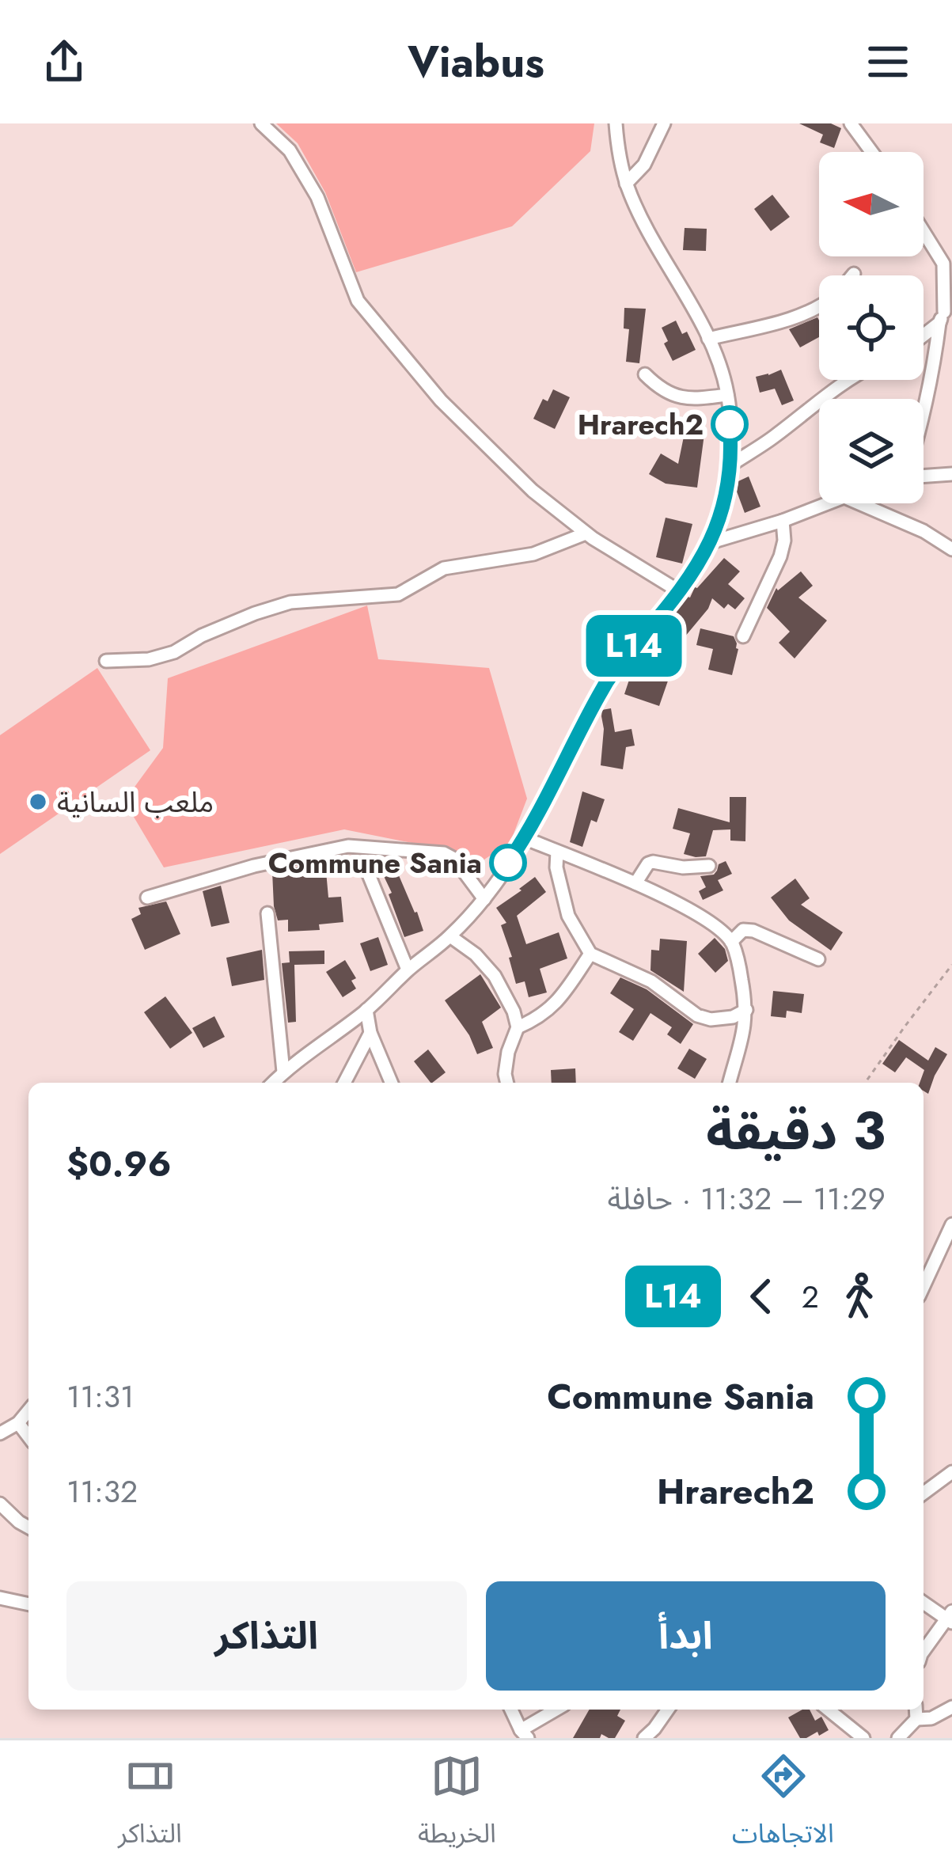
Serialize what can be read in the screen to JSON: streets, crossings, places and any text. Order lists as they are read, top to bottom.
{
  "places": ["Hrarech2", "ملعب السانية", "Commune Sania"],
  "lines": ["bus line L14"],
  "north": "left",
  "page": {
    "header": "Viabus",
    "on_map": "L14",
    "heading": ["3 دقيقة", "11:29 – 11:32 · حافلة", "$0.96"],
    "legs": ["2", "L14"],
    "list": [
      {
        "name": "Commune Sania",
        "value": "11:31"
      },
      {
        "name": "Hrarech2",
        "value": "11:32"
      }
    ],
    "buttons": ["ابدأ", "التذاكر"],
    "tabs": ["الاتجاهات", "الخريطة", "التذاكر"]
  }
}
